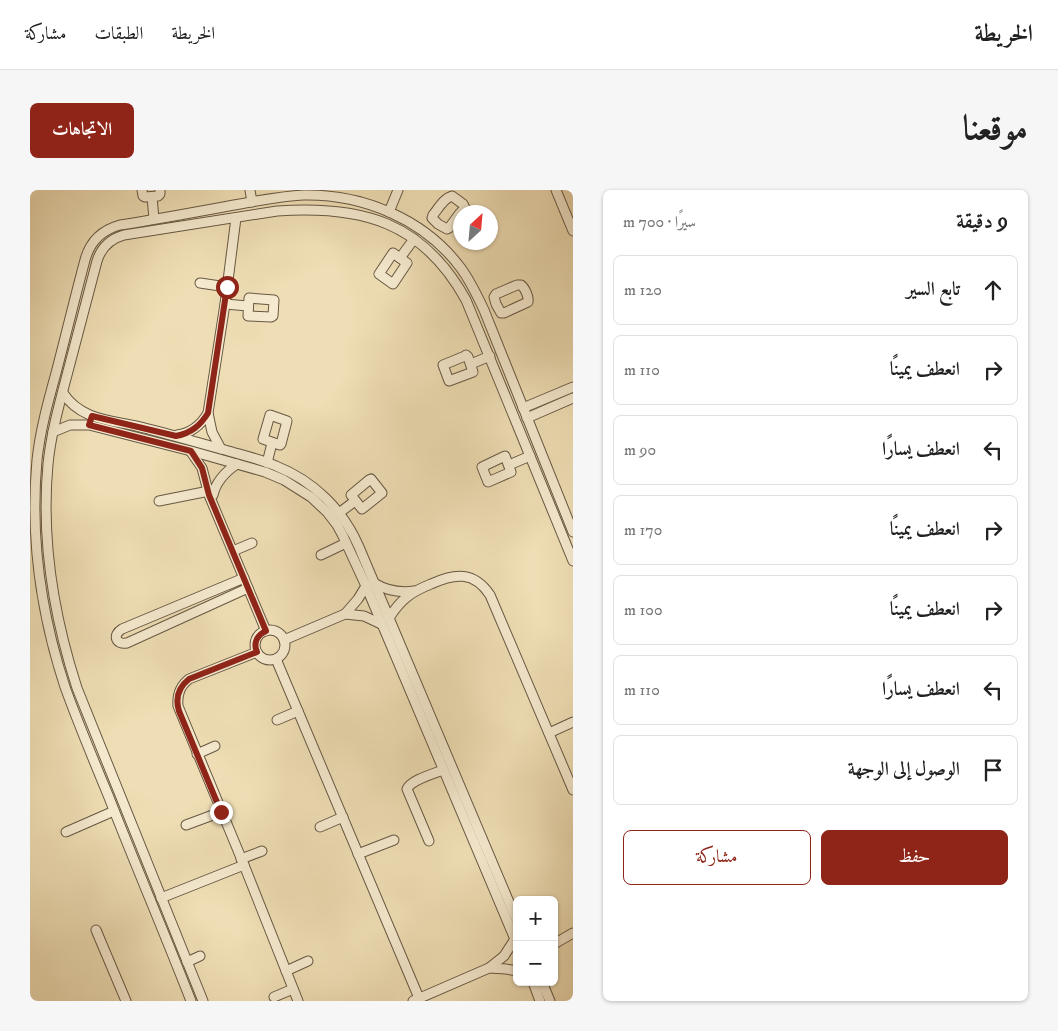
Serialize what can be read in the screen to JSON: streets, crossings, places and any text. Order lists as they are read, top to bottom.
{
  "north": "top right",
  "page": {
    "header": "الخريطة",
    "nav": ["الخريطة", "الطبقات", "مشاركة"],
    "title": "موقعنا",
    "buttons": [
      "الاتجاهات",
      ["حفظ", "مشاركة"]
    ],
    "heading": ["9 دقيقة", "سيرًا · 700 m"],
    "list": [
      ["تابع السير", "120 m"],
      ["انعطف يمينًا", "110 m"],
      ["انعطف يسارًا", "90 m"],
      ["انعطف يمينًا", "170 m"],
      ["انعطف يمينًا", "100 m"],
      ["انعطف يسارًا", "110 m"],
      "الوصول إلى الوجهة"
    ],
    "map_buttons": ["+", "−"]
  }
}
